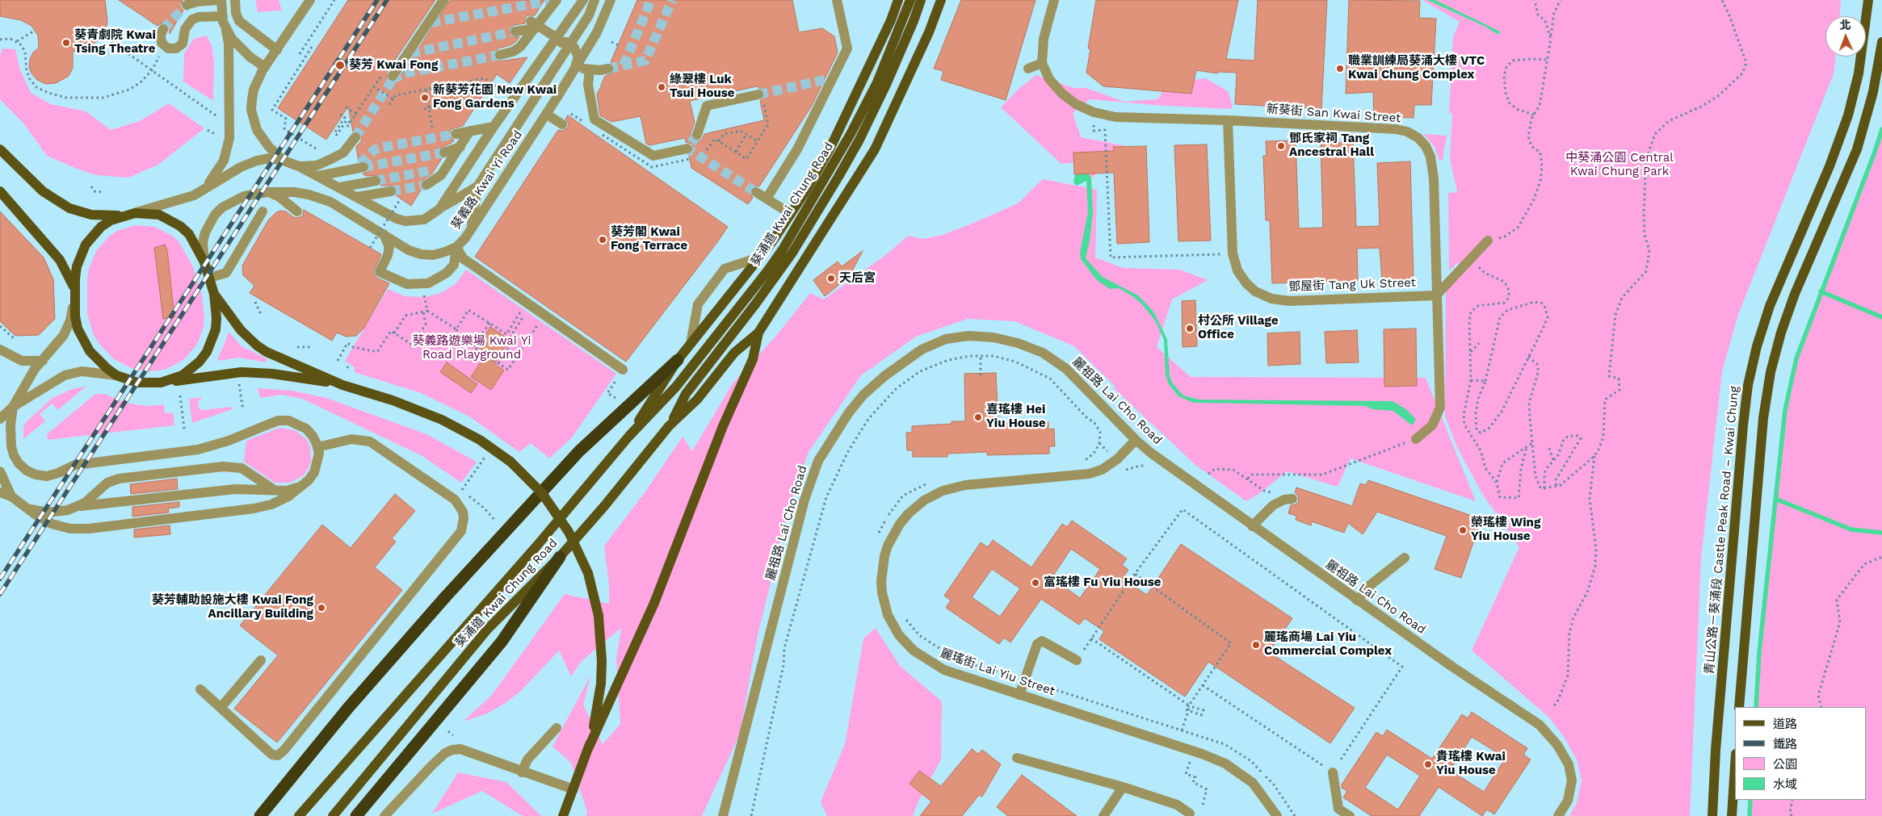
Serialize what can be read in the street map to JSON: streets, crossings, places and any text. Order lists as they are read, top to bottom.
{
  "streets": {
    "main road": ["葵涌道 Kwai Chung Road", "青山公路－葵涌段 Castle Peak Road – Kwai Chung"],
    "street": [
      "新葵街 San Kwai Street",
      "葵義路 Kwai Yi Road",
      "鄧屋街 Tang Uk Street",
      "麗祖路 Lai Cho Road",
      "麗瑤街 Lai Yiu Street"
    ]
  },
  "crossings": [
    ["新葵街 San Kwai Street", "鄧屋街 Tang Uk Street"],
    ["麗祖路 Lai Cho Road", "麗瑤街 Lai Yiu Street"]
  ],
  "parks": ["中葵涌公園 Central Kwai Chung Park", "葵義路遊樂場 Kwai Yi Road Playground"],
  "places": [
    "葵青劇院 Kwai Tsing Theatre",
    "葵芳 Kwai Fong",
    "職業訓練局葵涌大樓 VTC Kwai Chung Complex",
    "綠翠樓 Luk Tsui House",
    "新葵芳花園 New Kwai Fong Gardens",
    "鄧氏家祠 Tang Ancestral Hall",
    "葵芳閣 Kwai Fong Terrace",
    "天后宮",
    "村公所 Village Office",
    "喜瑤樓 Hei Yiu House",
    "榮瑤樓 Wing Yiu House",
    "富瑤樓 Fu Yiu House",
    "葵芳輔助設施大樓 Kwai Fong Ancillary Building",
    "麗瑤商場 Lai Yiu Commercial Complex",
    "貴瑤樓 Kwai Yiu House"
  ],
  "legend": [
    "道路",
    "鐵路",
    "公園",
    "水域"
  ],
  "north": "top"
}
